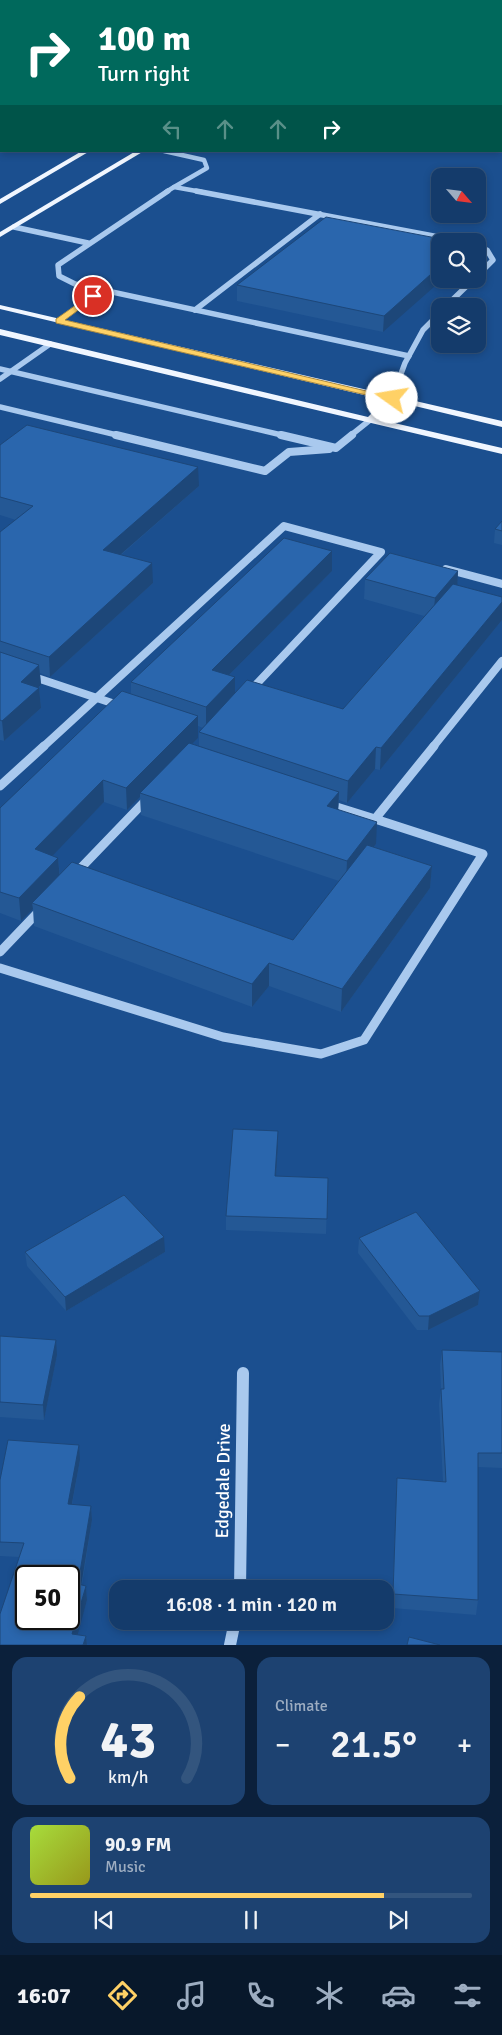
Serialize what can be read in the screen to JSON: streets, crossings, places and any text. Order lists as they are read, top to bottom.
{
  "streets": {
    "street": ["Edgedale Drive"]
  },
  "north": "bottom right",
  "page": {
    "turn": ["100 m", "Turn right"],
    "limit": "50",
    "trip": "16:08 · 1 min · 120 m",
    "tile": "Climate",
    "heat": ["−", "21.5°", "+"],
    "song": ["90.9 FM", "Music"],
    "tabs": "16:07",
    "gauge": ["43", "km/h"]
  }
}
